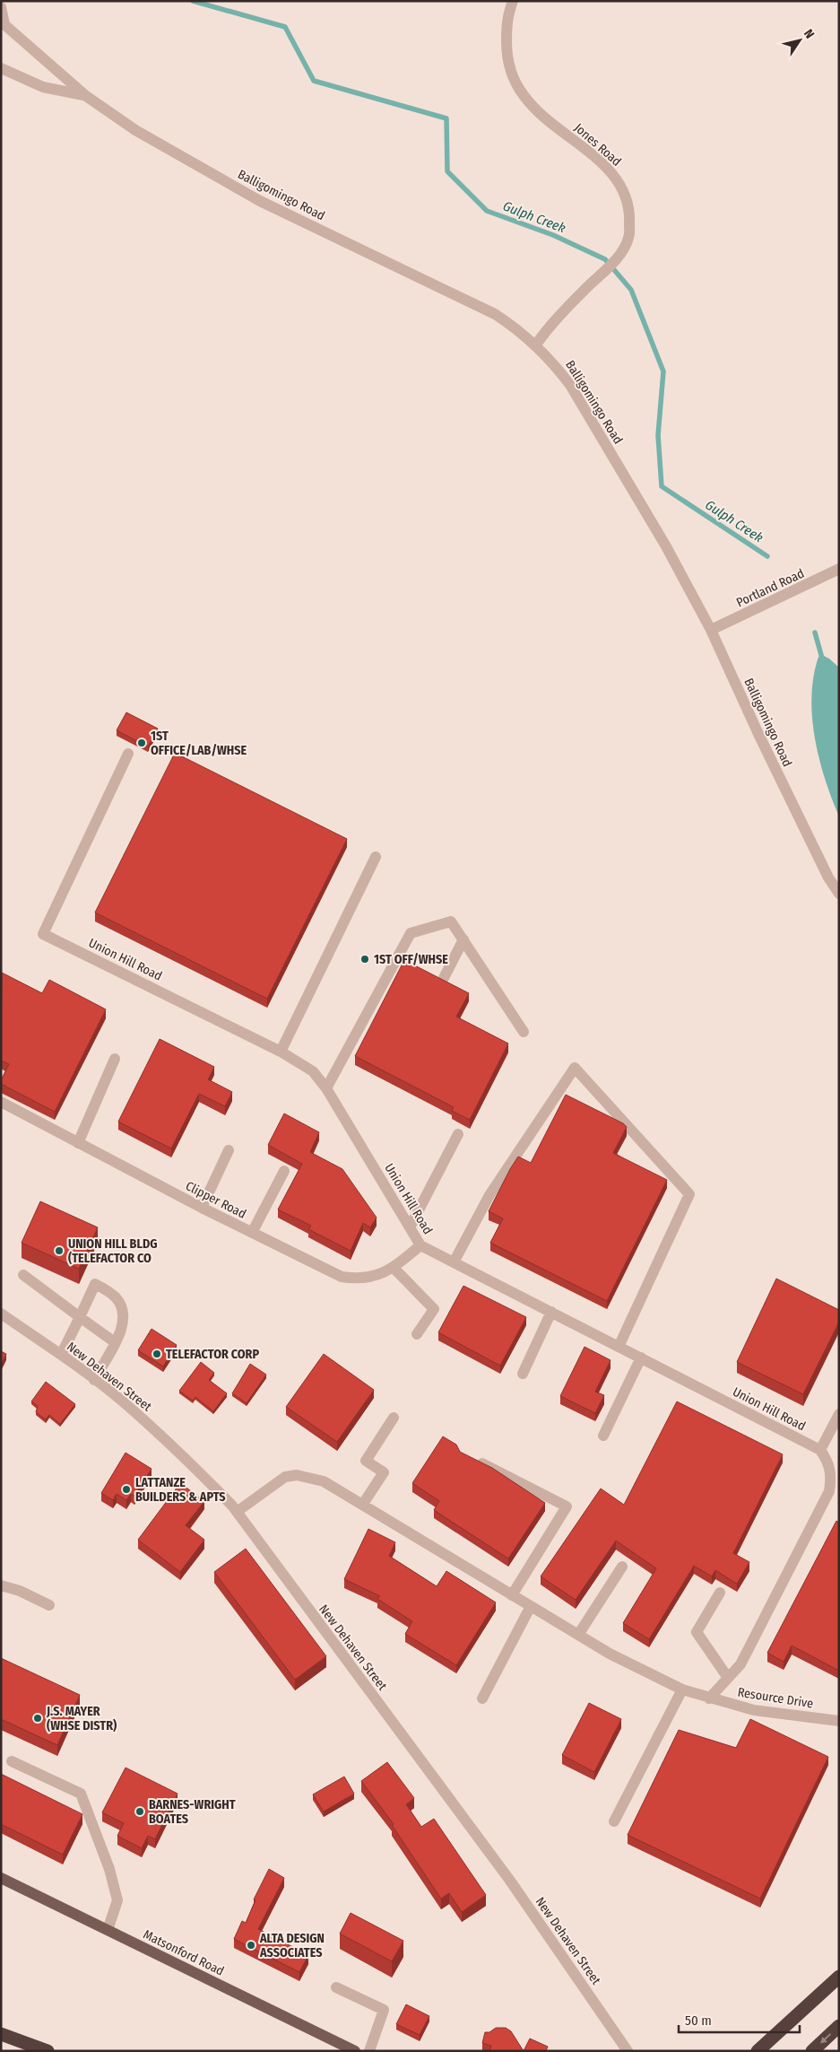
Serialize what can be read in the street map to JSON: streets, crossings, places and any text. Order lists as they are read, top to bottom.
{
  "streets": {
    "main road": ["Matsonford Road"],
    "street": [
      "Jones Road",
      "Balligomingo Road",
      "Portland Road",
      "Union Hill Road",
      "Clipper Road",
      "New Dehaven Street",
      "Resource Drive"
    ]
  },
  "crossings": [
    ["Jones Road", "Balligomingo Road"],
    ["Balligomingo Road", "Portland Road"],
    ["Union Hill Road", "Clipper Road"]
  ],
  "water": ["Gulph Creek"],
  "places": [
    "1ST OFFICE/LAB/WHSE",
    "1ST OFF/WHSE",
    "UNION HILL BLDG (TELEFACTOR CO",
    "TELEFACTOR CORP",
    "LATTANZE BUILDERS & APTS",
    "J.S. MAYER (WHSE DISTR)",
    "BARNES-WRIGHT BOATES",
    "ALTA DESIGN ASSOCIATES"
  ],
  "scale_bar": "50 m",
  "north": "top right"
}
